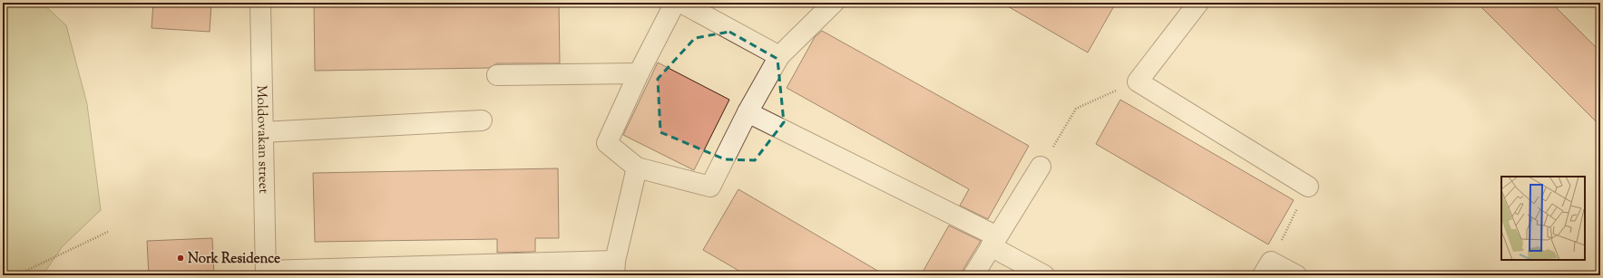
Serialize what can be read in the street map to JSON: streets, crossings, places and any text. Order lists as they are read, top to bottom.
{
  "streets": {
    "street": ["Moldovakan street"]
  },
  "places": ["Nork Residence"]
}
